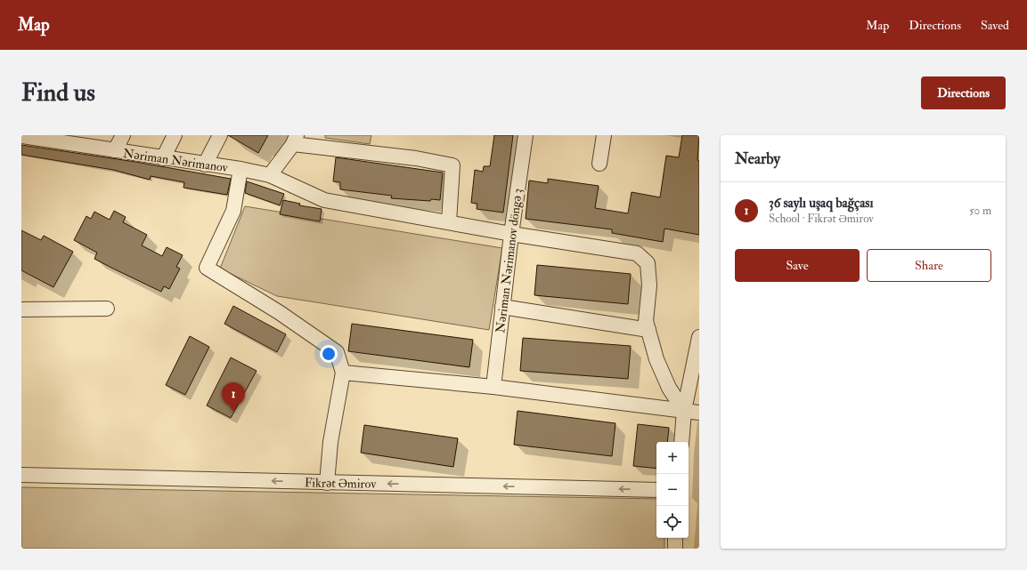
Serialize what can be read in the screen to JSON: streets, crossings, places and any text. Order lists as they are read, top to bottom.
{
  "streets": {
    "street": ["Nəriman Nərimanov", "Nəriman Nərimanov döngə 3", "Fikrət Əmirov"]
  },
  "crossings": [
    ["Nəriman Nərimanov", "Nəriman Nərimanov döngə 3"]
  ],
  "page": {
    "header": "Map",
    "nav": ["Map", "Directions", "Saved"],
    "buttons": [
      "Directions",
      ["Save", "Share"]
    ],
    "title": "Find us",
    "heading": "Nearby",
    "list": [
      {
        "mark": "1",
        "name": "36 saylı uşaq bağçası",
        "note": "School · Fikrət Əmirov",
        "value": "50 m"
      }
    ],
    "pins": "1",
    "map_buttons": ["+", "−"]
  }
}
